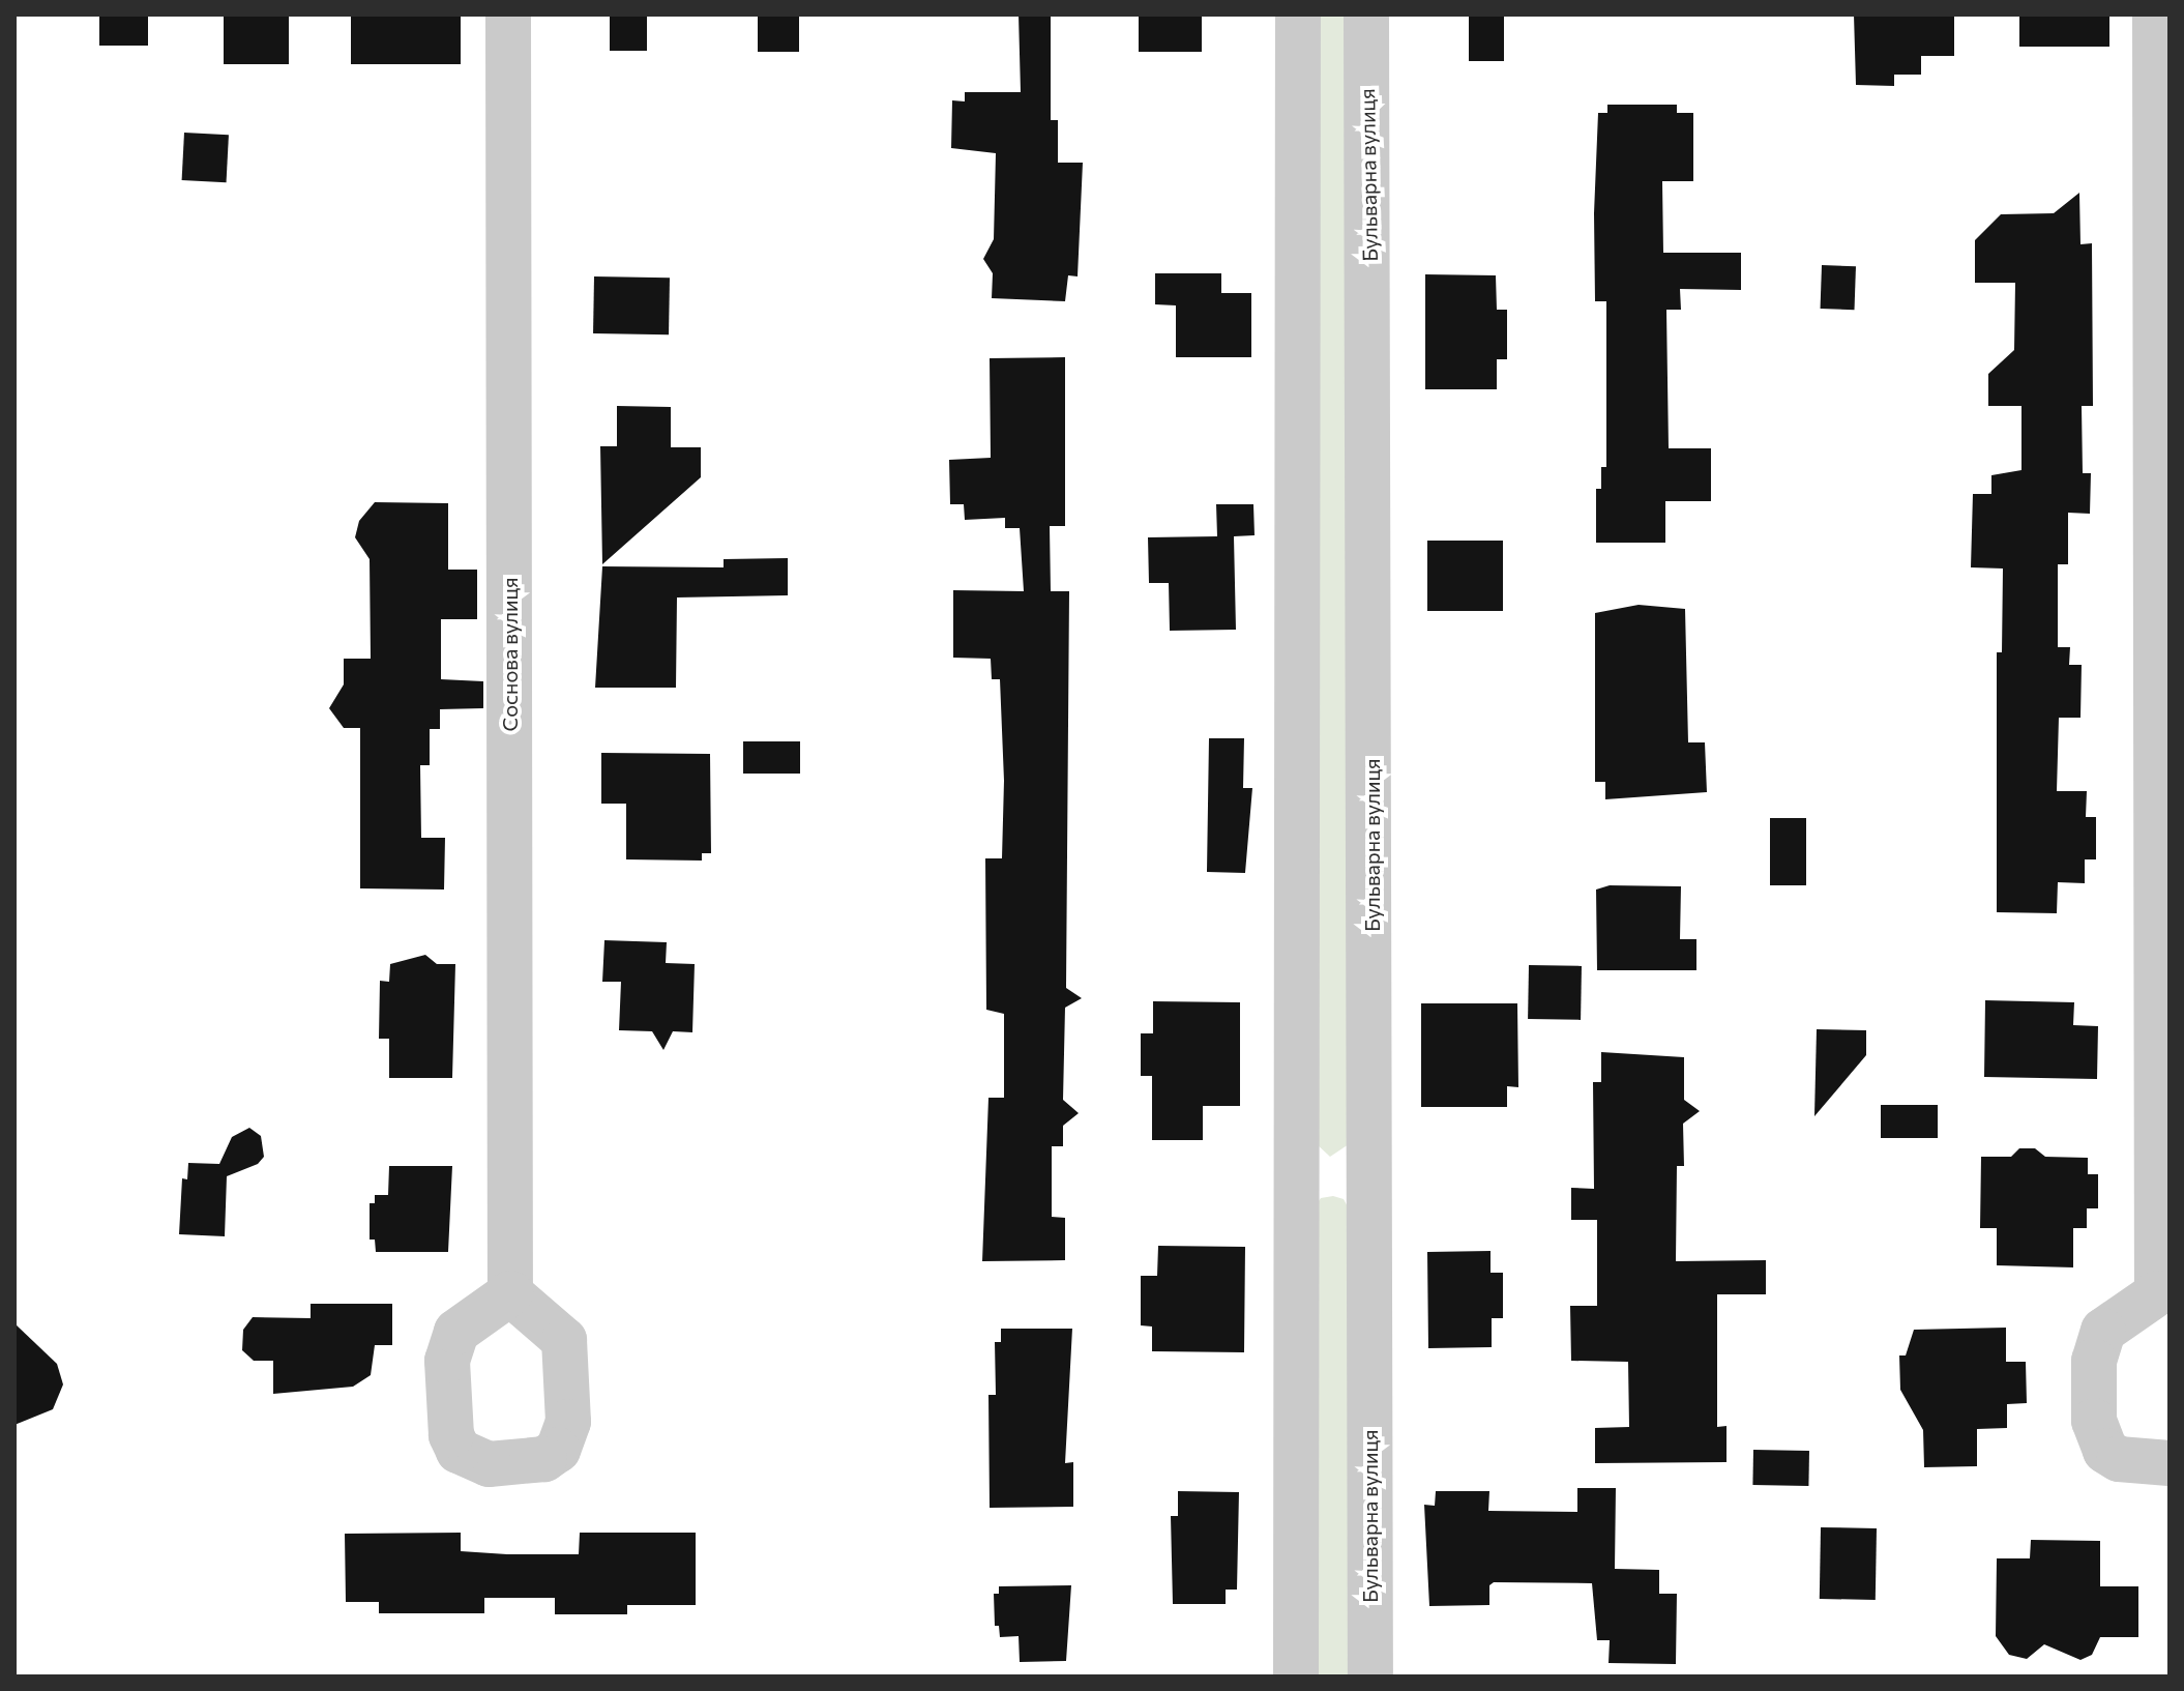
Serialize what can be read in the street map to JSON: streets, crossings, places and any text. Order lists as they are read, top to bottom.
{
  "streets": {
    "street": ["Бульварна вулиця", "Соснова вулиця"]
  }
}
